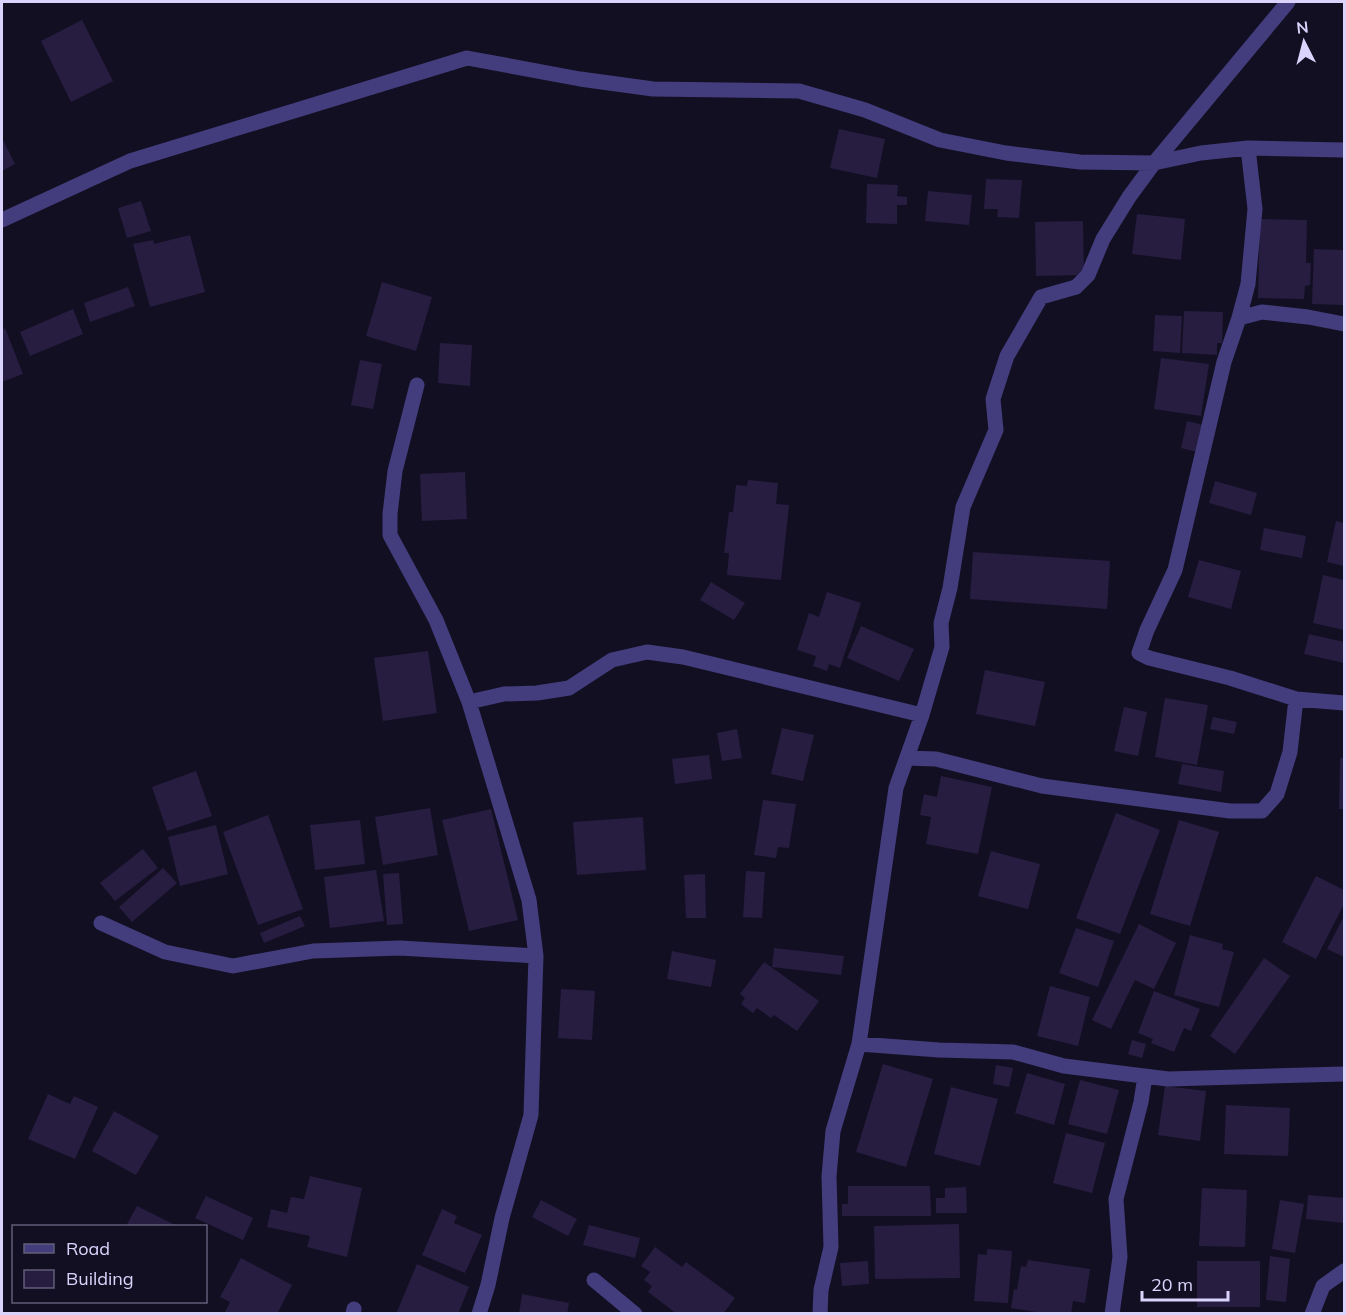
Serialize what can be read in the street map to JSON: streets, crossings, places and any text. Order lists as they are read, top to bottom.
{
  "legend": ["Road", "Building"],
  "scale_bar": "20 m",
  "north": "top"
}
